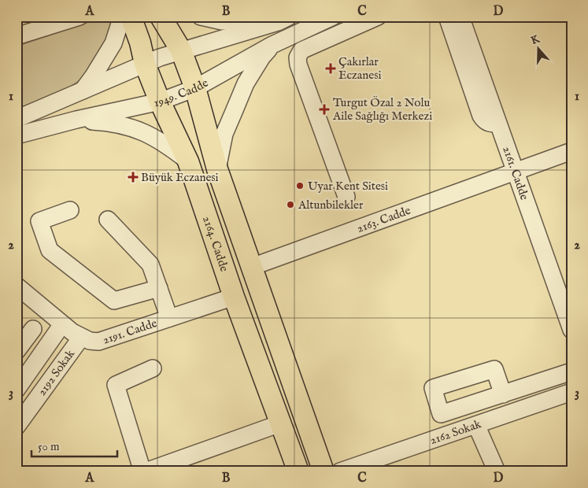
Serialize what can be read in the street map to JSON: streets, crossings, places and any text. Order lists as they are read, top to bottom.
{
  "streets": {
    "main road": ["2164. Cadde"],
    "street": [
      "1949. Cadde",
      "2161. Cadde",
      "2163. Cadde",
      "2191. Cadde",
      "2192 Sokak",
      "2162 Sokak"
    ]
  },
  "crossings": [
    ["1949. Cadde", "2164. Cadde"],
    ["2161. Cadde", "2163. Cadde"],
    ["2164. Cadde", "2191. Cadde"],
    ["2191. Cadde", "2192 Sokak"]
  ],
  "places": {
    "health": ["Çakırlar Eczanesi", "Turgut Özal 2 Nolu Aile Sağlığı Merkezi", "Büyük Eczanesi"],
    "other": ["Uyar Kent Sitesi", "Altunbilekler"]
  },
  "scale_bar": "50 m",
  "north": "top",
  "grid": {
    "columns": [
      "A",
      "B",
      "C",
      "D"
    ],
    "rows": ["1", "2", "3"]
  }
}
